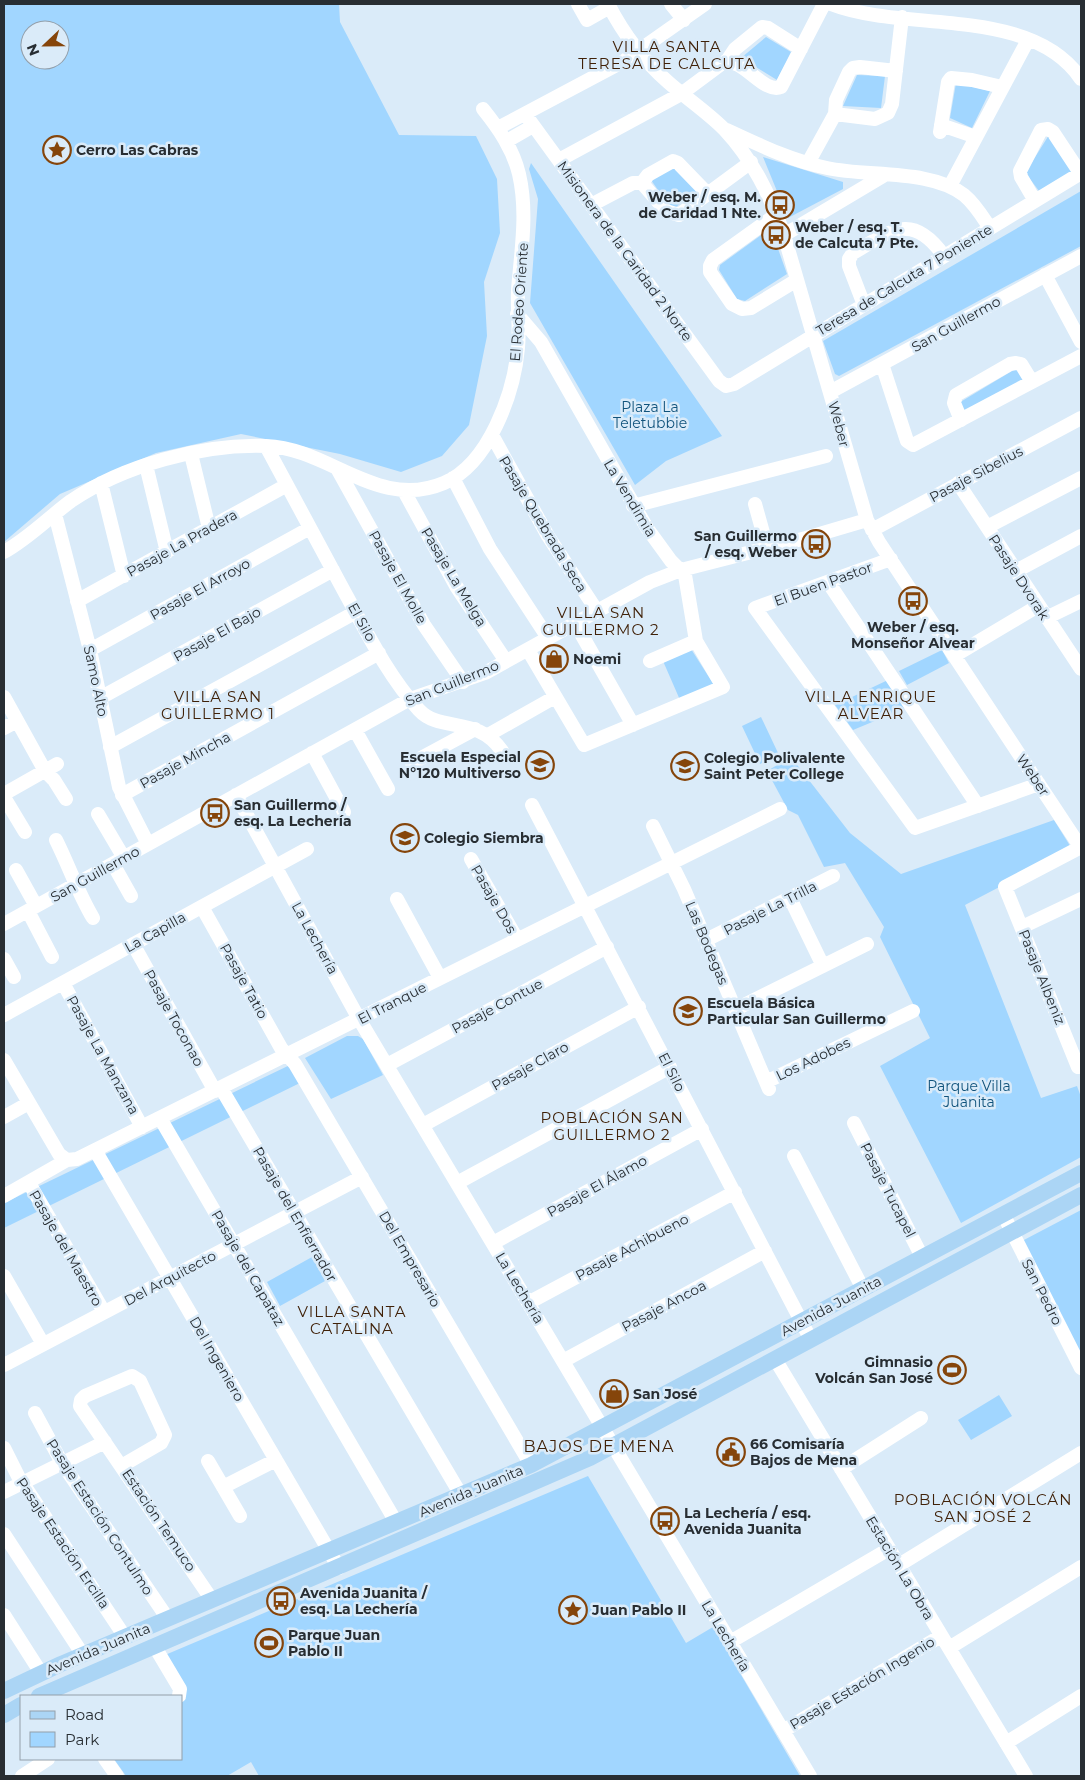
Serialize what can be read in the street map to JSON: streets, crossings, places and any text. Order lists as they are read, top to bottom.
{
  "streets": {
    "main road": ["Avenida Juanita"],
    "street": [
      "Misionera de la Caridad 2 Norte",
      "Teresa de Calcuta 7 Poniente",
      "El Rodeo Oriente",
      "San Guillermo",
      "Weber",
      "Pasaje Sibelius",
      "La Vendimia",
      "Pasaje Quebrada Seca",
      "Pasaje La Pradera",
      "Pasaje El Molle",
      "Pasaje La Melga",
      "Pasaje Dvorak",
      "El Buen Pastor",
      "Pasaje El Arroyo",
      "El Silo",
      "Pasaje El Bajo",
      "Samo Alto",
      "Pasaje Mincha",
      "Pasaje Dos",
      "Pasaje La Trilla",
      "La Capilla",
      "La Lechería",
      "Las Bodegas",
      "Pasaje Albeniz",
      "Pasaje Tatio",
      "El Tranque",
      "Pasaje Contue",
      "Pasaje Toconao",
      "Pasaje La Manzana",
      "Los Adobes",
      "Pasaje Claro",
      "Pasaje El Álamo",
      "Pasaje Tucapel",
      "Pasaje del Enfierrador",
      "Pasaje Achibueno",
      "Pasaje del Maestro",
      "Del Empresario",
      "Pasaje del Capataz",
      "Del Arquitecto",
      "San Pedro",
      "Pasaje Ancoa",
      "Del Ingeniero",
      "Pasaje Estación Contulmo",
      "Estación Temuco",
      "Pasaje Estación Ercilla",
      "Estación La Obra",
      "Pasaje Estación Ingenio"
    ]
  },
  "crossings": [
    ["Misionera de la Caridad 2 Norte", "Teresa de Calcuta 7 Poniente"],
    ["Teresa de Calcuta 7 Poniente", "Weber"],
    ["El Rodeo Oriente", "La Vendimia"],
    ["El Rodeo Oriente", "Pasaje Quebrada Seca"],
    ["El Rodeo Oriente", "Pasaje El Molle"],
    ["El Rodeo Oriente", "Pasaje La Melga"],
    ["El Rodeo Oriente", "El Silo"],
    ["El Rodeo Oriente", "Samo Alto"],
    ["San Guillermo", "Weber"],
    ["San Guillermo", "Pasaje Sibelius"],
    ["San Guillermo", "La Vendimia"],
    ["San Guillermo", "Pasaje Quebrada Seca"],
    ["San Guillermo", "Pasaje El Molle"],
    ["San Guillermo", "Pasaje La Melga"],
    ["San Guillermo", "El Silo"],
    ["San Guillermo", "Samo Alto"],
    ["San Guillermo", "La Lechería"],
    ["Weber", "Pasaje Sibelius"],
    ["Weber", "El Buen Pastor"],
    ["Weber", "Pasaje Albeniz"],
    ["Pasaje Sibelius", "Pasaje Dvorak"],
    ["Pasaje La Pradera", "El Silo"],
    ["Pasaje La Pradera", "Samo Alto"],
    ["Pasaje El Arroyo", "El Silo"],
    ["Pasaje El Arroyo", "Samo Alto"],
    ["El Silo", "Pasaje El Bajo"],
    ["El Silo", "Pasaje Mincha"],
    ["El Silo", "El Tranque"],
    ["El Silo", "Pasaje Contue"],
    ["El Silo", "Pasaje Claro"],
    ["El Silo", "Pasaje El Álamo"],
    ["El Silo", "Pasaje Achibueno"],
    ["El Silo", "Pasaje Ancoa"],
    ["El Silo", "Avenida Juanita"],
    ["Pasaje El Bajo", "Samo Alto"],
    ["Samo Alto", "Pasaje Mincha"],
    ["Pasaje Dos", "El Tranque"],
    ["Pasaje La Trilla", "Las Bodegas"],
    ["La Capilla", "La Lechería"],
    ["La Capilla", "Pasaje Tatio"],
    ["La Capilla", "Pasaje Toconao"],
    ["La Capilla", "Pasaje La Manzana"],
    ["La Lechería", "El Tranque"],
    ["La Lechería", "Pasaje Contue"],
    ["La Lechería", "Pasaje Claro"],
    ["La Lechería", "Pasaje El Álamo"],
    ["La Lechería", "Pasaje Achibueno"],
    ["La Lechería", "Pasaje Ancoa"],
    ["La Lechería", "Avenida Juanita"],
    ["La Lechería", "Pasaje Estación Ingenio"],
    ["Las Bodegas", "El Tranque"],
    ["Las Bodegas", "Los Adobes"],
    ["Pasaje Tatio", "El Tranque"],
    ["Pasaje Tatio", "Del Empresario"],
    ["El Tranque", "Pasaje Toconao"],
    ["El Tranque", "Pasaje La Manzana"],
    ["El Tranque", "Pasaje del Enfierrador"],
    ["El Tranque", "Pasaje del Maestro"],
    ["El Tranque", "Del Empresario"],
    ["El Tranque", "Pasaje del Capataz"],
    ["El Tranque", "Del Ingeniero"],
    ["Pasaje Toconao", "Pasaje del Enfierrador"],
    ["Pasaje Tucapel", "Avenida Juanita"],
    ["Pasaje del Enfierrador", "Del Arquitecto"],
    ["Pasaje del Enfierrador", "Avenida Juanita"],
    ["Pasaje del Maestro", "Del Arquitecto"],
    ["Del Empresario", "Del Arquitecto"],
    ["Del Empresario", "Avenida Juanita"],
    ["Pasaje del Capataz", "Del Arquitecto"],
    ["Pasaje del Capataz", "Avenida Juanita"],
    ["Del Arquitecto", "Del Ingeniero"],
    ["San Pedro", "Avenida Juanita"],
    ["Avenida Juanita", "Del Ingeniero"],
    ["Avenida Juanita", "Pasaje Estación Contulmo"],
    ["Avenida Juanita", "Estación Temuco"],
    ["Avenida Juanita", "Pasaje Estación Ercilla"],
    ["Avenida Juanita", "Estación La Obra"],
    ["Estación La Obra", "Pasaje Estación Ingenio"]
  ],
  "districts": [
    "VILLA SANTA TERESA DE CALCUTA",
    "VILLA SAN GUILLERMO 2",
    "VILLA SAN GUILLERMO 1",
    "VILLA ENRIQUE ALVEAR",
    "POBLACIÓN SAN GUILLERMO 2",
    "VILLA SANTA CATALINA",
    "BAJOS DE MENA",
    "POBLACIÓN VOLCÁN SAN JOSÉ 2"
  ],
  "parks": ["Plaza La Teletubbie", "Parque Villa Juanita"],
  "places": {
    "place": ["Cerro Las Cabras", "Juan Pablo II"],
    "bus stop": [
      "Weber / esq. M. de Caridad 1 Nte.",
      "Weber / esq. T. de Calcuta 7 Pte.",
      "San Guillermo / esq. Weber",
      "Weber / esq. Monseñor Alvear",
      "San Guillermo / esq. La Lechería",
      "La Lechería / esq. Avenida Juanita",
      "Avenida Juanita / esq. La Lechería"
    ],
    "shop": ["Noemi", "San José"],
    "school or university": [
      "Escuela Especial N°120 Multiverso",
      "Colegio Polivalente Saint Peter College",
      "Colegio Siembra",
      "Escuela Básica Particular San Guillermo"
    ],
    "sports": ["Gimnasio Volcán San José", "Parque Juan Pablo II"],
    "public building": ["66 Comisaría Bajos de Mena"]
  },
  "legend": ["Road", "Park"],
  "north": "left"
}
